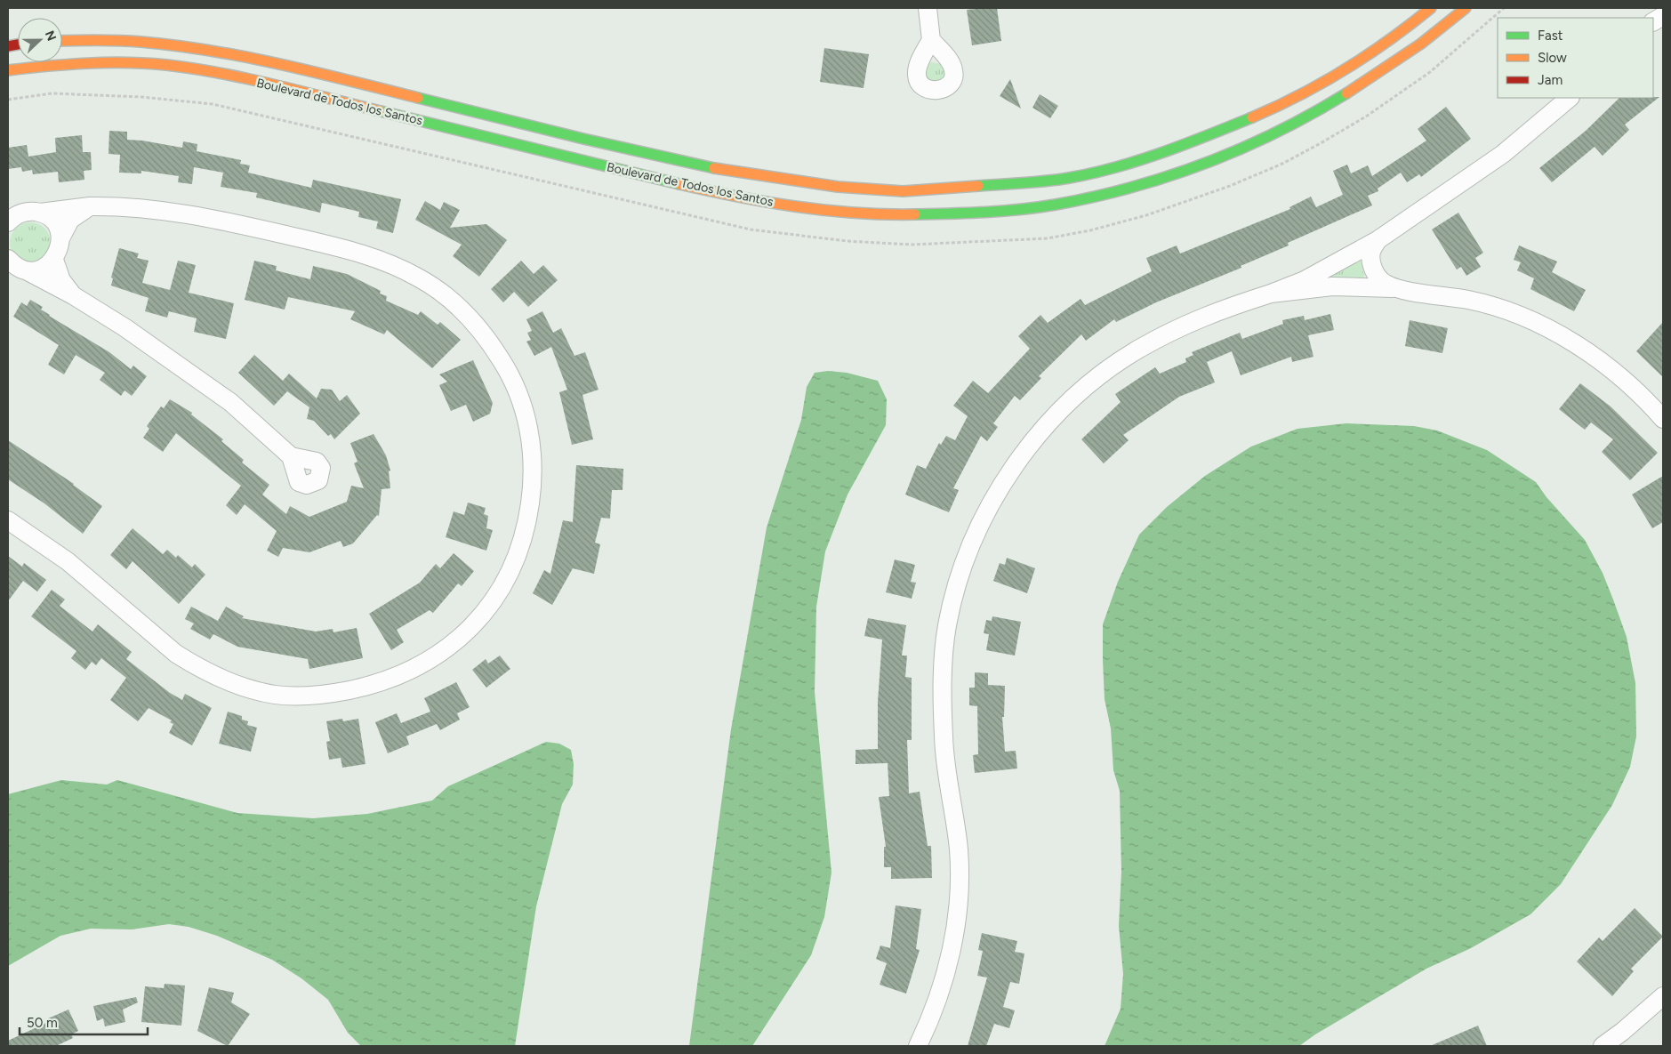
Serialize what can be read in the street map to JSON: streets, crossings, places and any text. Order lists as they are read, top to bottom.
{
  "streets": {
    "street": ["Boulevard de Todos los Santos"]
  },
  "legend": ["Fast", "Slow", "Jam"],
  "scale_bar": "50 m",
  "north": "right"
}
